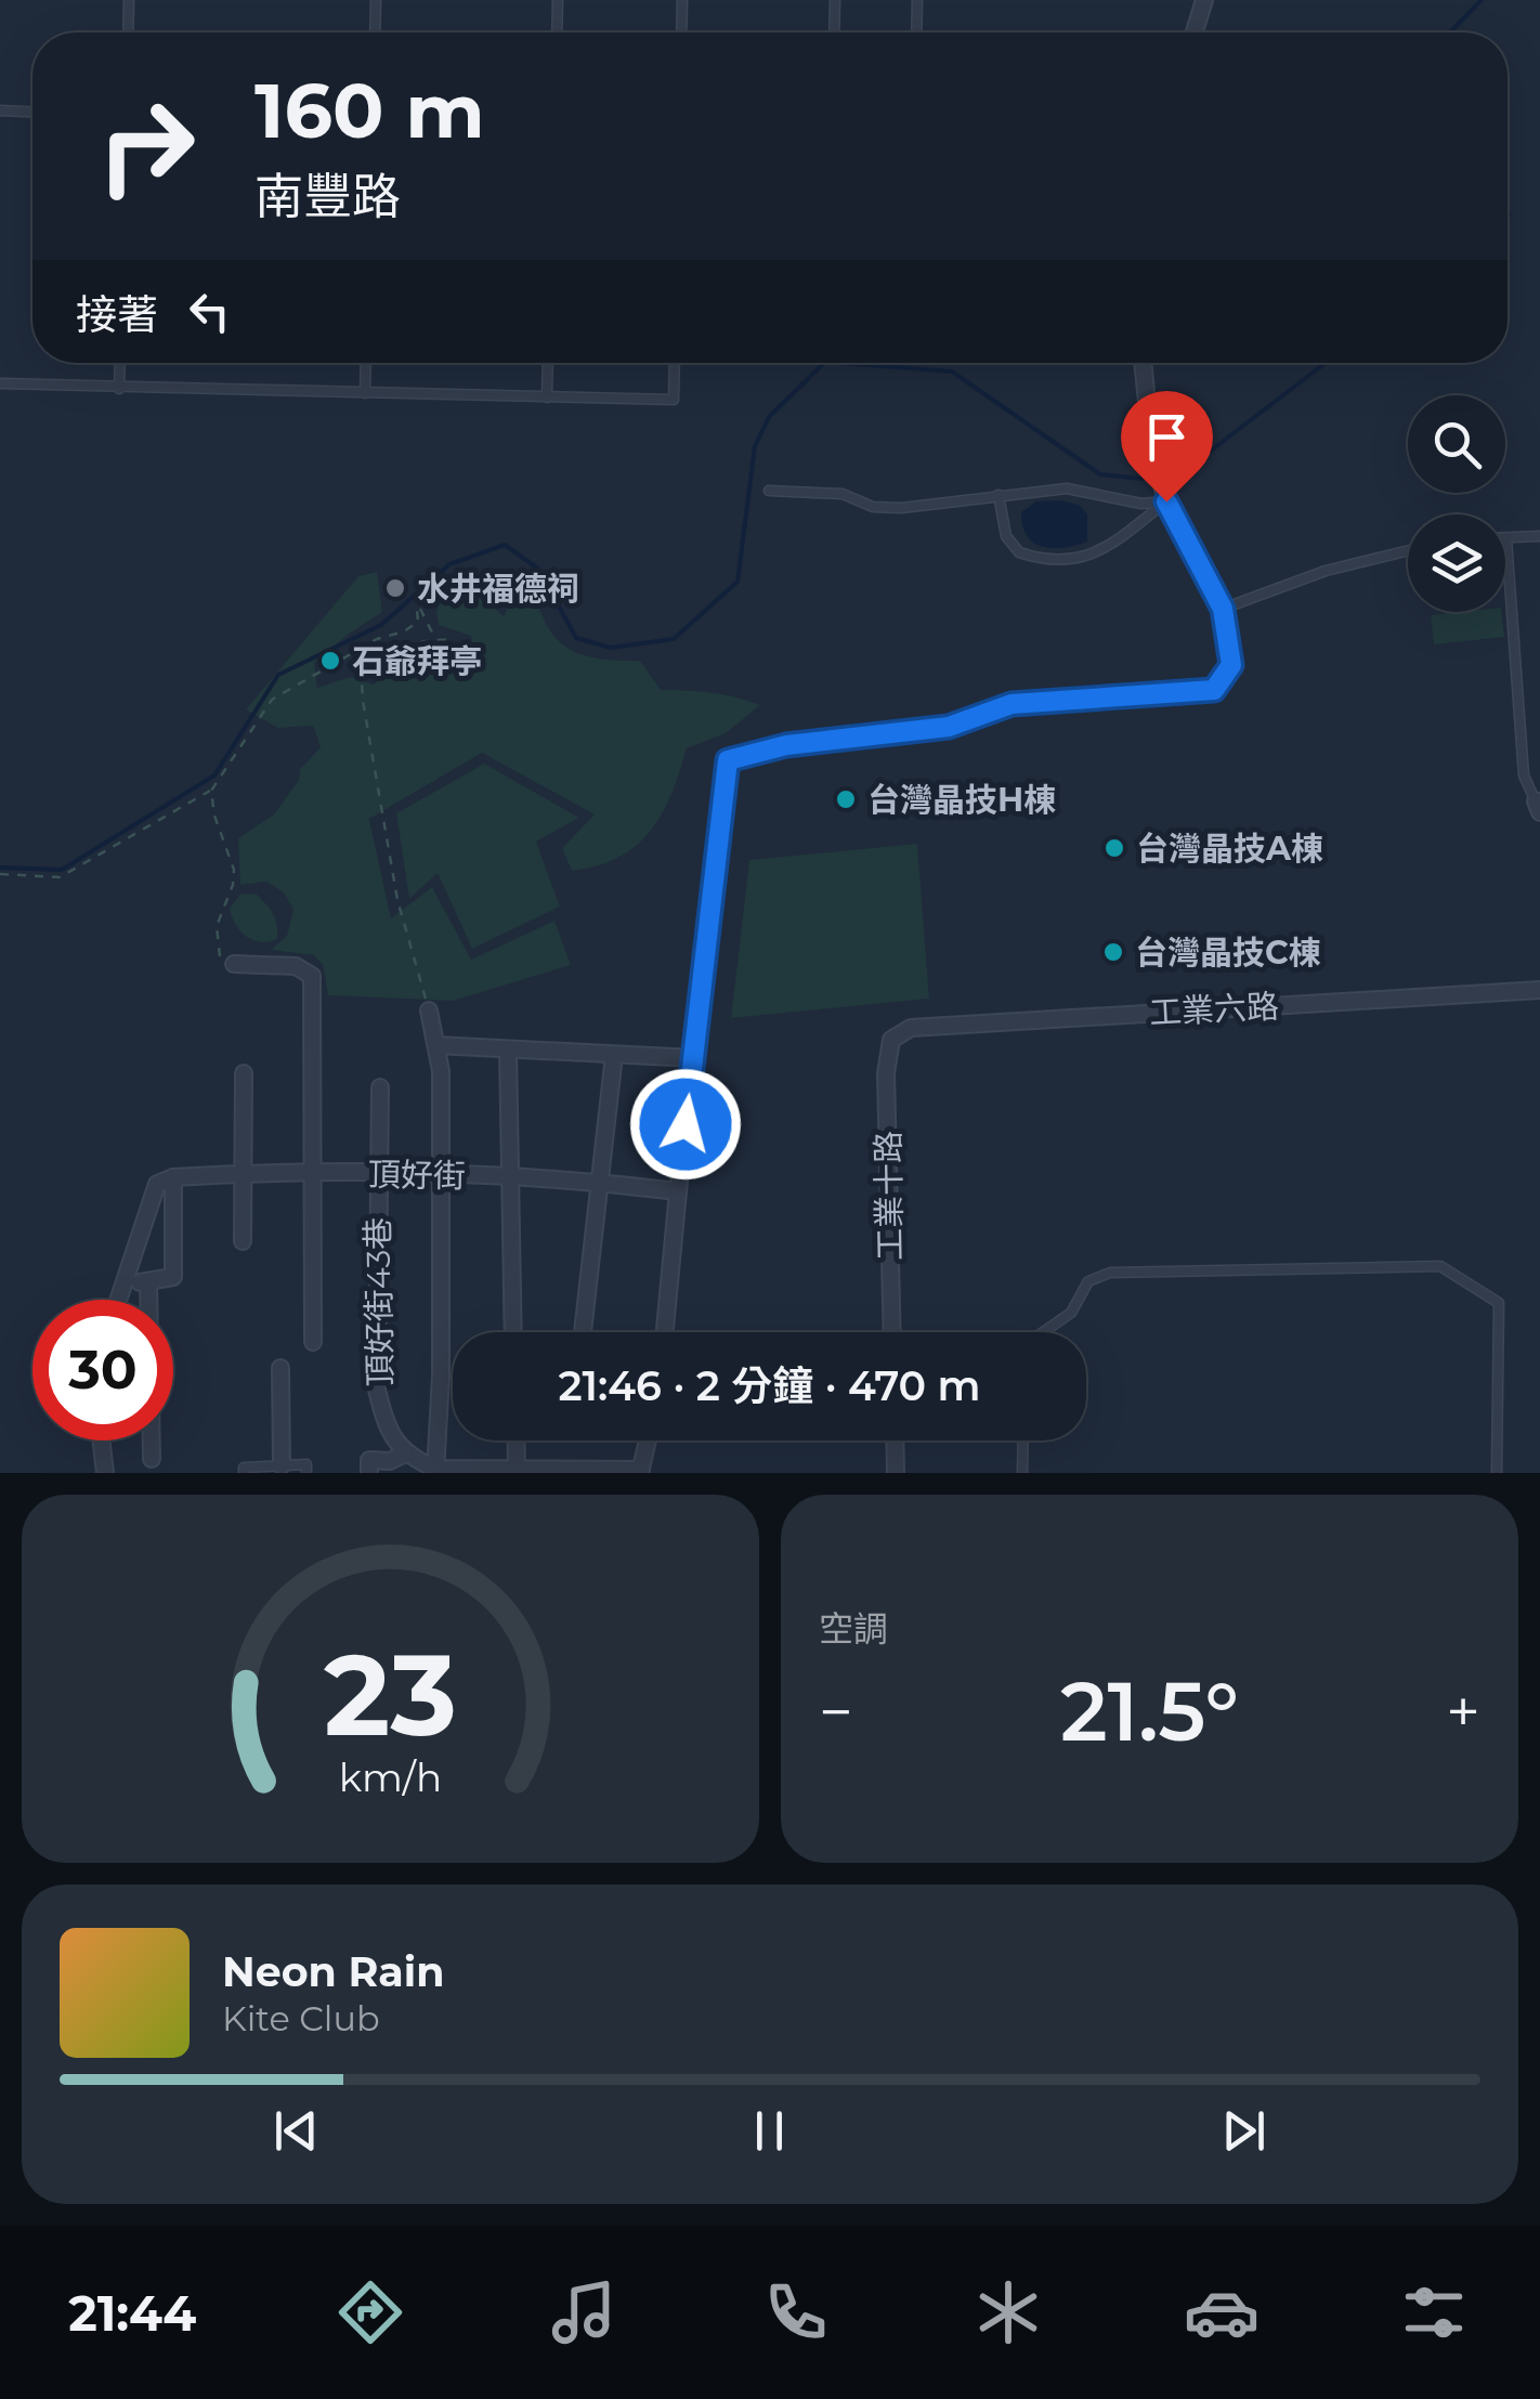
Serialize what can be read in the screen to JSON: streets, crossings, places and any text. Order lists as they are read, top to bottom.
{
  "streets": {
    "street": [
      "工業六路",
      "頂好街",
      "工業十路",
      "頂好街43巷"
    ]
  },
  "crossings": [
    ["工業六路", "工業十路"],
    ["頂好街", "頂好街43巷"]
  ],
  "places": [
    "水井福德祠",
    "石爺拜亭",
    "台灣晶技H棟",
    "台灣晶技A棟",
    "台灣晶技C棟"
  ],
  "page": {
    "turn": ["160 m", "南豐路"],
    "then": "接著",
    "limit": "30",
    "trip": "21:46 · 2 分鐘 · 470 m",
    "tile": "空調",
    "heat": ["−", "21.5°", "+"],
    "song": ["Neon Rain", "Kite Club"],
    "tabs": "21:44",
    "gauge": ["23", "km/h"]
  }
}
